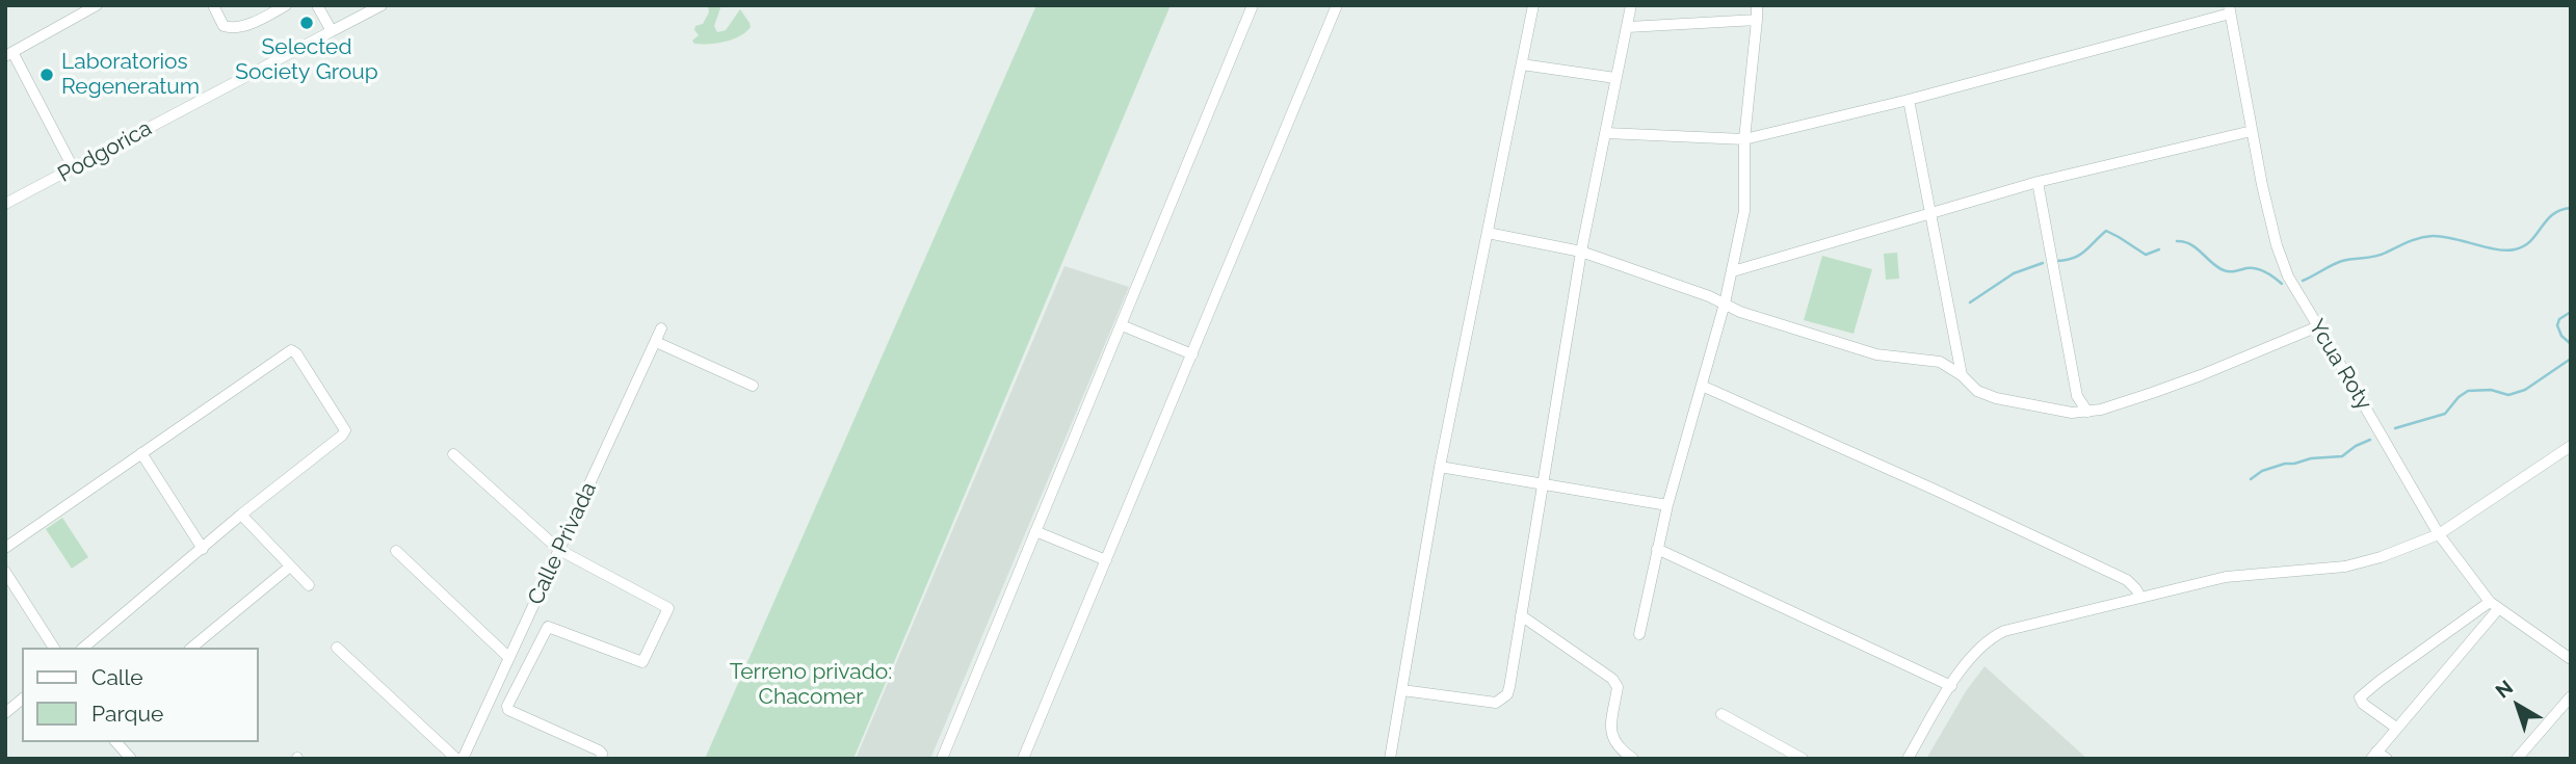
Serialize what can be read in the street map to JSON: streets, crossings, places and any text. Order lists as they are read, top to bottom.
{
  "streets": {
    "street": ["Podgorica", "Ycua Roty", "Calle Privada"]
  },
  "parks": ["Terreno privado: Chacomer"],
  "places": ["Selected Society Group", "Laboratorios Regeneratum"],
  "legend": ["Calle", "Parque"],
  "north": "top left"
}
